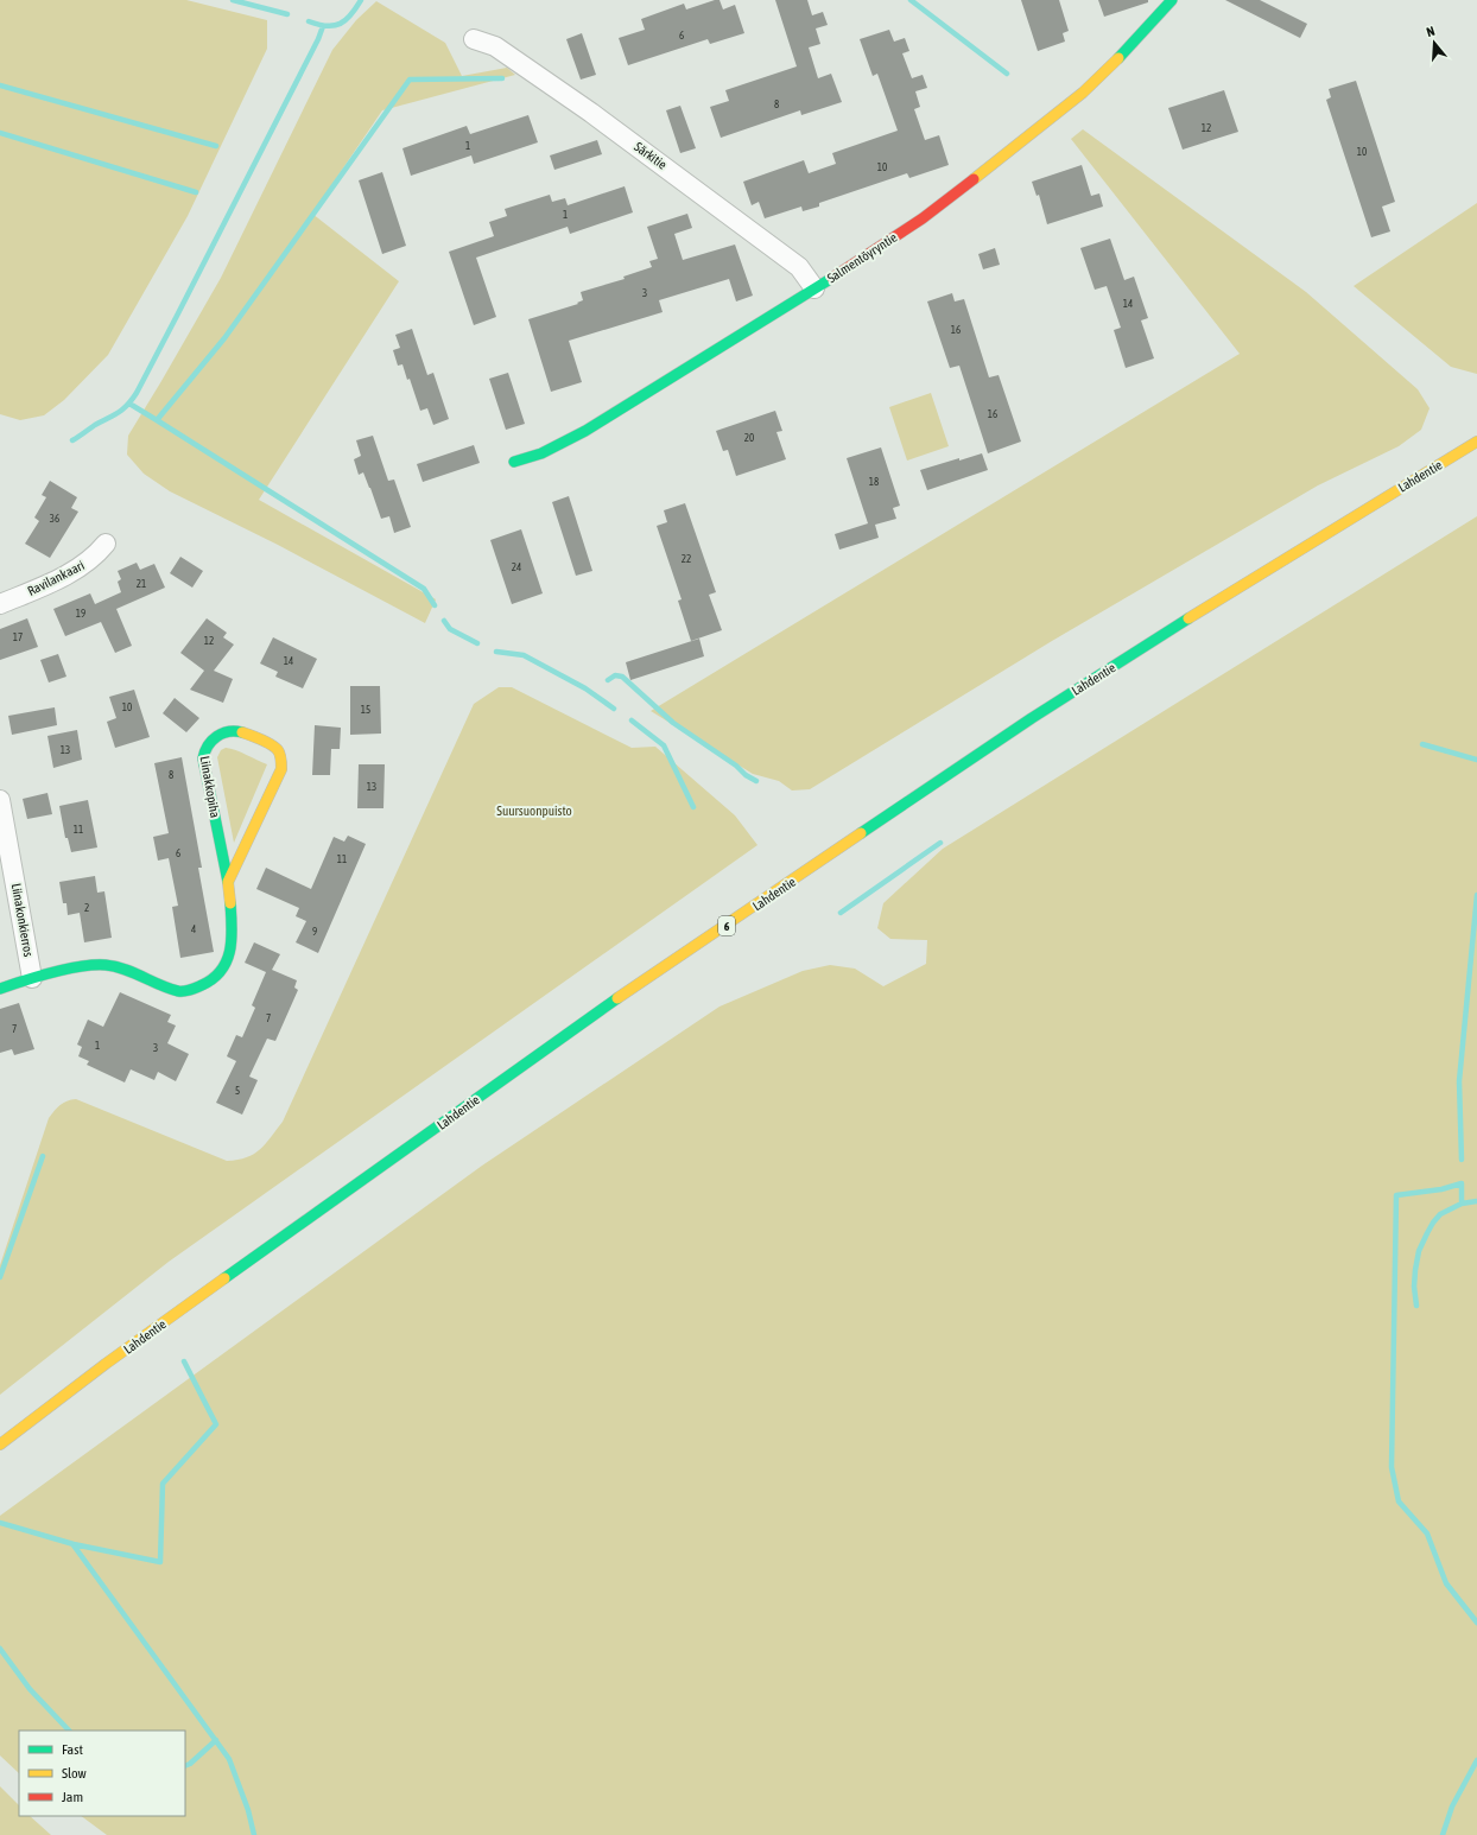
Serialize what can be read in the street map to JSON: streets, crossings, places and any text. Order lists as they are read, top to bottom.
{
  "streets": {
    "main road": [
      "Salmentöyryntie",
      "Lahdentie",
      "Liinakkopiha",
      "6"
    ],
    "street": ["Särkitie", "Ravilankaari", "Liinakonkierros"]
  },
  "crossings": [
    ["Särkitie", "Salmentöyryntie"],
    ["Liinakkopiha", "Liinakonkierros"]
  ],
  "parks": ["Suursuonpuisto"],
  "house_numbers": [
    "6",
    "8",
    "12",
    "1",
    "10",
    "10",
    "1",
    "3",
    "14",
    "16",
    "16",
    "20",
    "18",
    "36",
    "22",
    "24",
    "21",
    "19",
    "17",
    "12",
    "14",
    "10",
    "15",
    "13",
    "8",
    "13",
    "11",
    "6",
    "11",
    "2",
    "4",
    "9",
    "7",
    "7",
    "1",
    "3",
    "5"
  ],
  "legend": ["Fast", "Slow", "Jam"],
  "north": "top"
}
